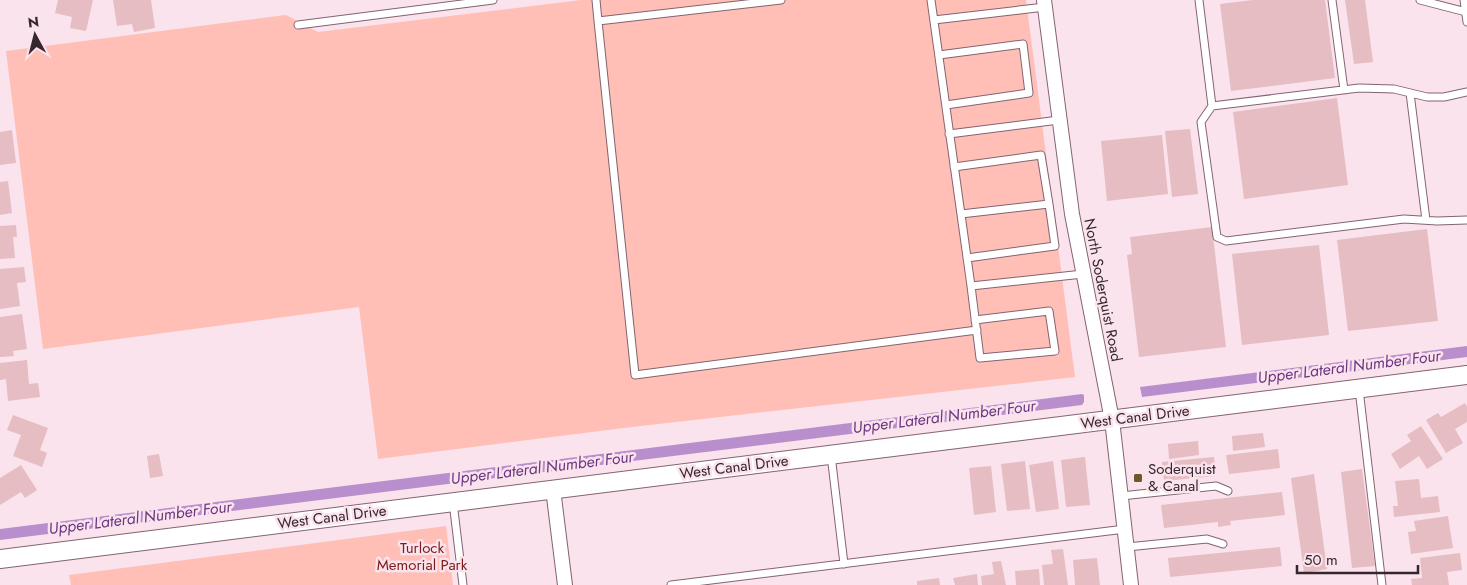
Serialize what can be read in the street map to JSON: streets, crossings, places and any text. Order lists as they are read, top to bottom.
{
  "streets": {
    "street": ["North Soderquist Road", "West Canal Drive"]
  },
  "crossings": [
    ["North Soderquist Road", "West Canal Drive"]
  ],
  "water": ["Upper Lateral Number Four"],
  "parks": ["Turlock Memorial Park"],
  "places": {
    "transit": ["Soderquist & Canal"]
  },
  "scale_bar": "50 m",
  "north": "top"
}
